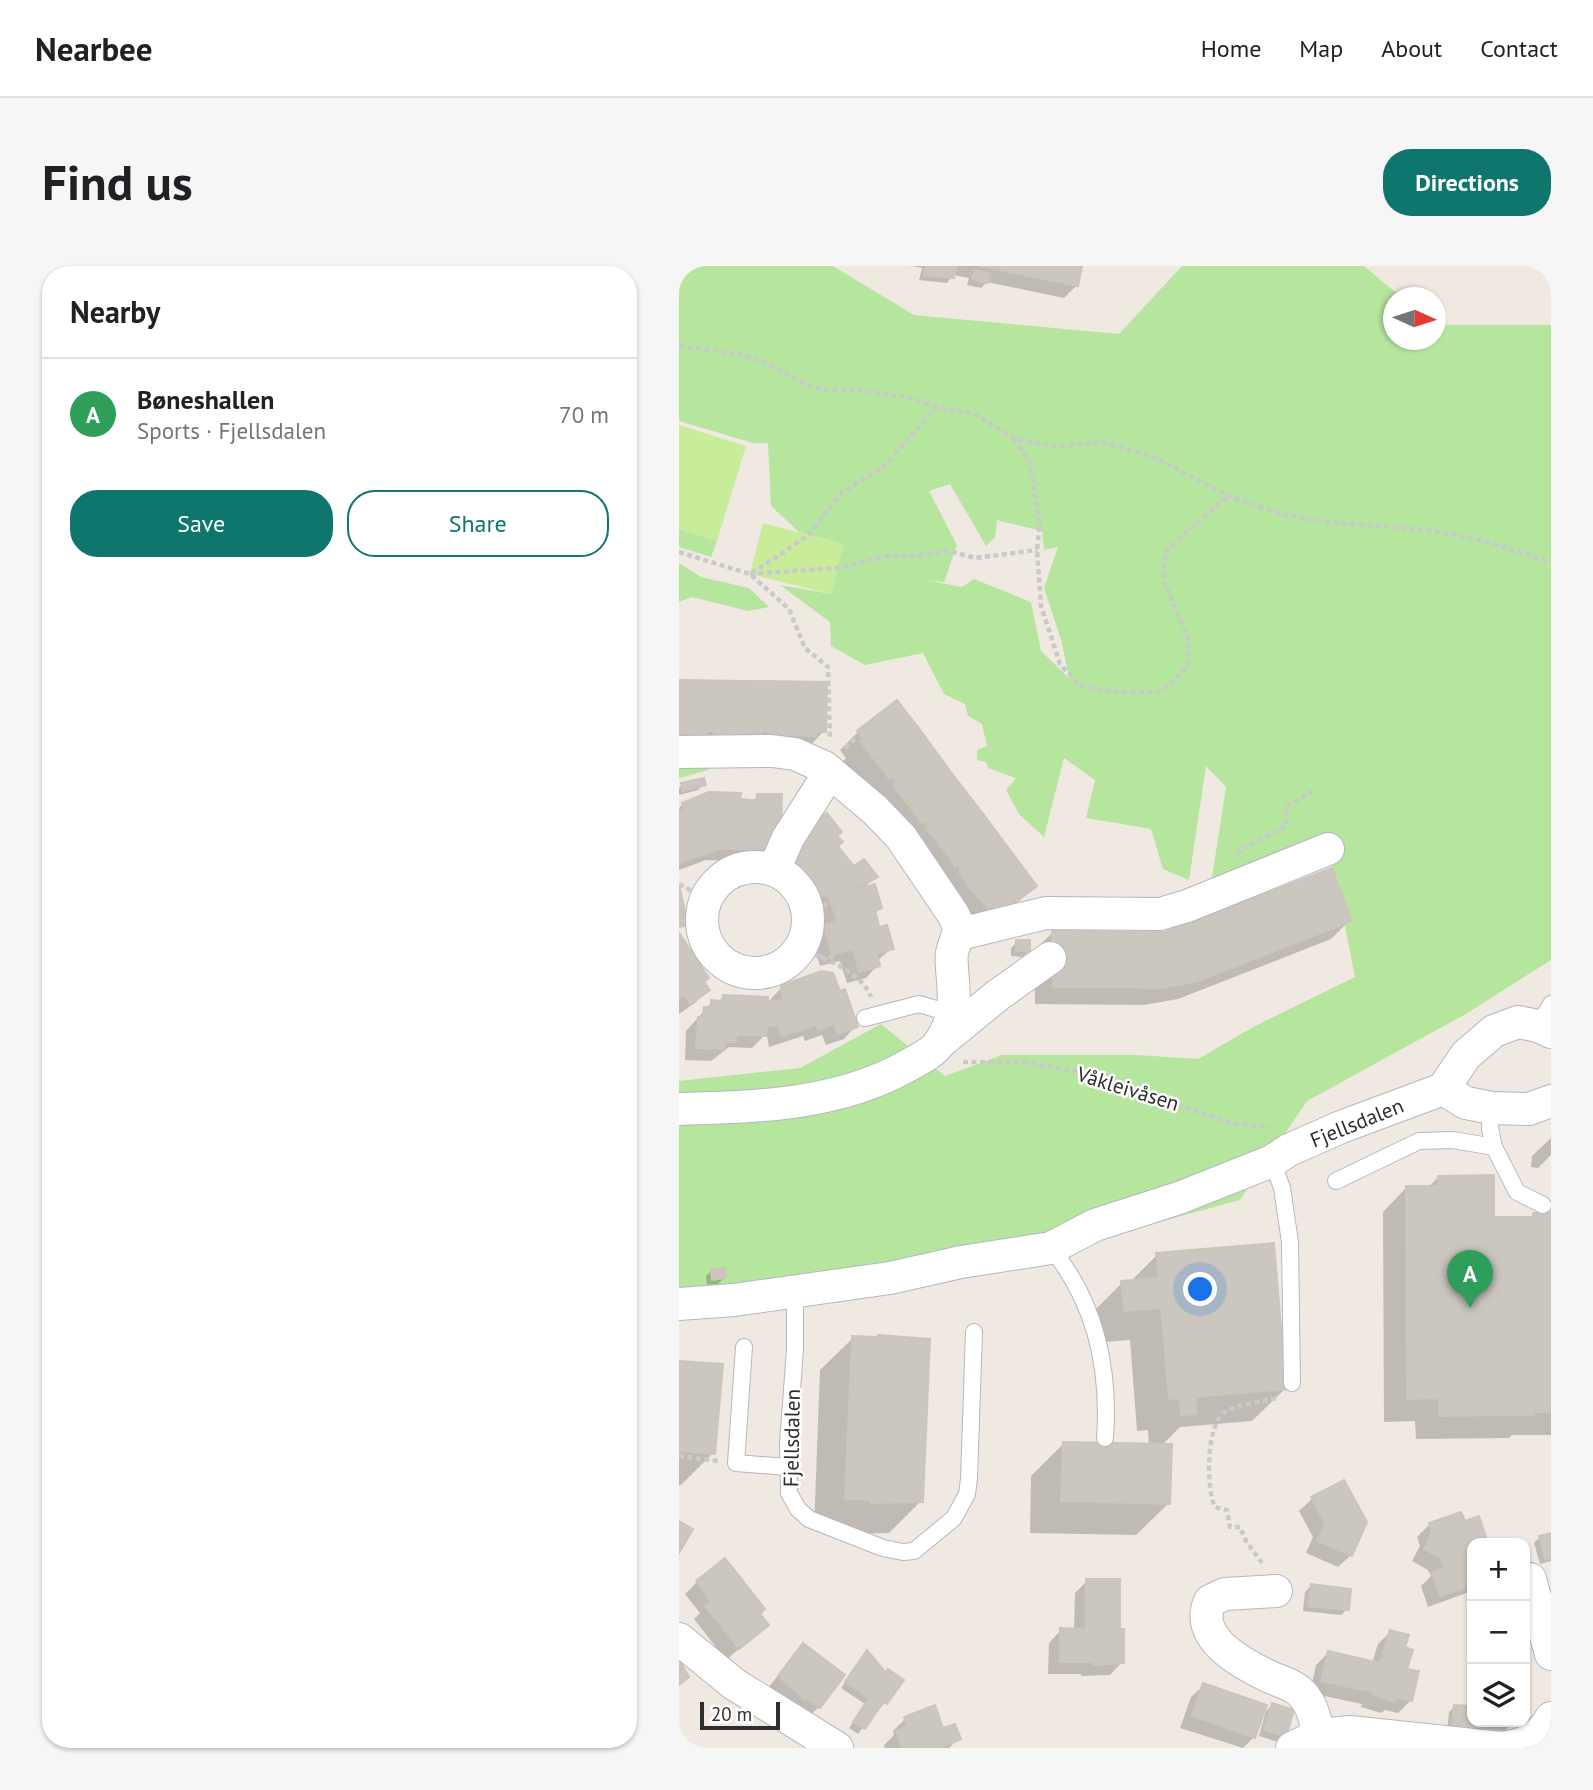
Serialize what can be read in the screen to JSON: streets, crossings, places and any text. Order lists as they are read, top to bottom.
{
  "streets": {
    "street": ["Fjellsdalen"],
    "path": ["Våkleivåsen"]
  },
  "crossings": [
    ["Våkleivåsen", "Fjellsdalen"]
  ],
  "scale_bar": "20 m",
  "north": "right",
  "page": {
    "header": "Nearbee",
    "nav": [
      "Home",
      "Map",
      "About",
      "Contact"
    ],
    "buttons": [
      "Directions",
      ["Save", "Share"]
    ],
    "title": "Find us",
    "heading": "Nearby",
    "list": [
      {
        "mark": "A",
        "name": "Bøneshallen",
        "note": "Sports · Fjellsdalen",
        "value": "70 m"
      }
    ],
    "pins": "A",
    "map_buttons": ["+", "−"],
    "scale": "20 m"
  }
}
